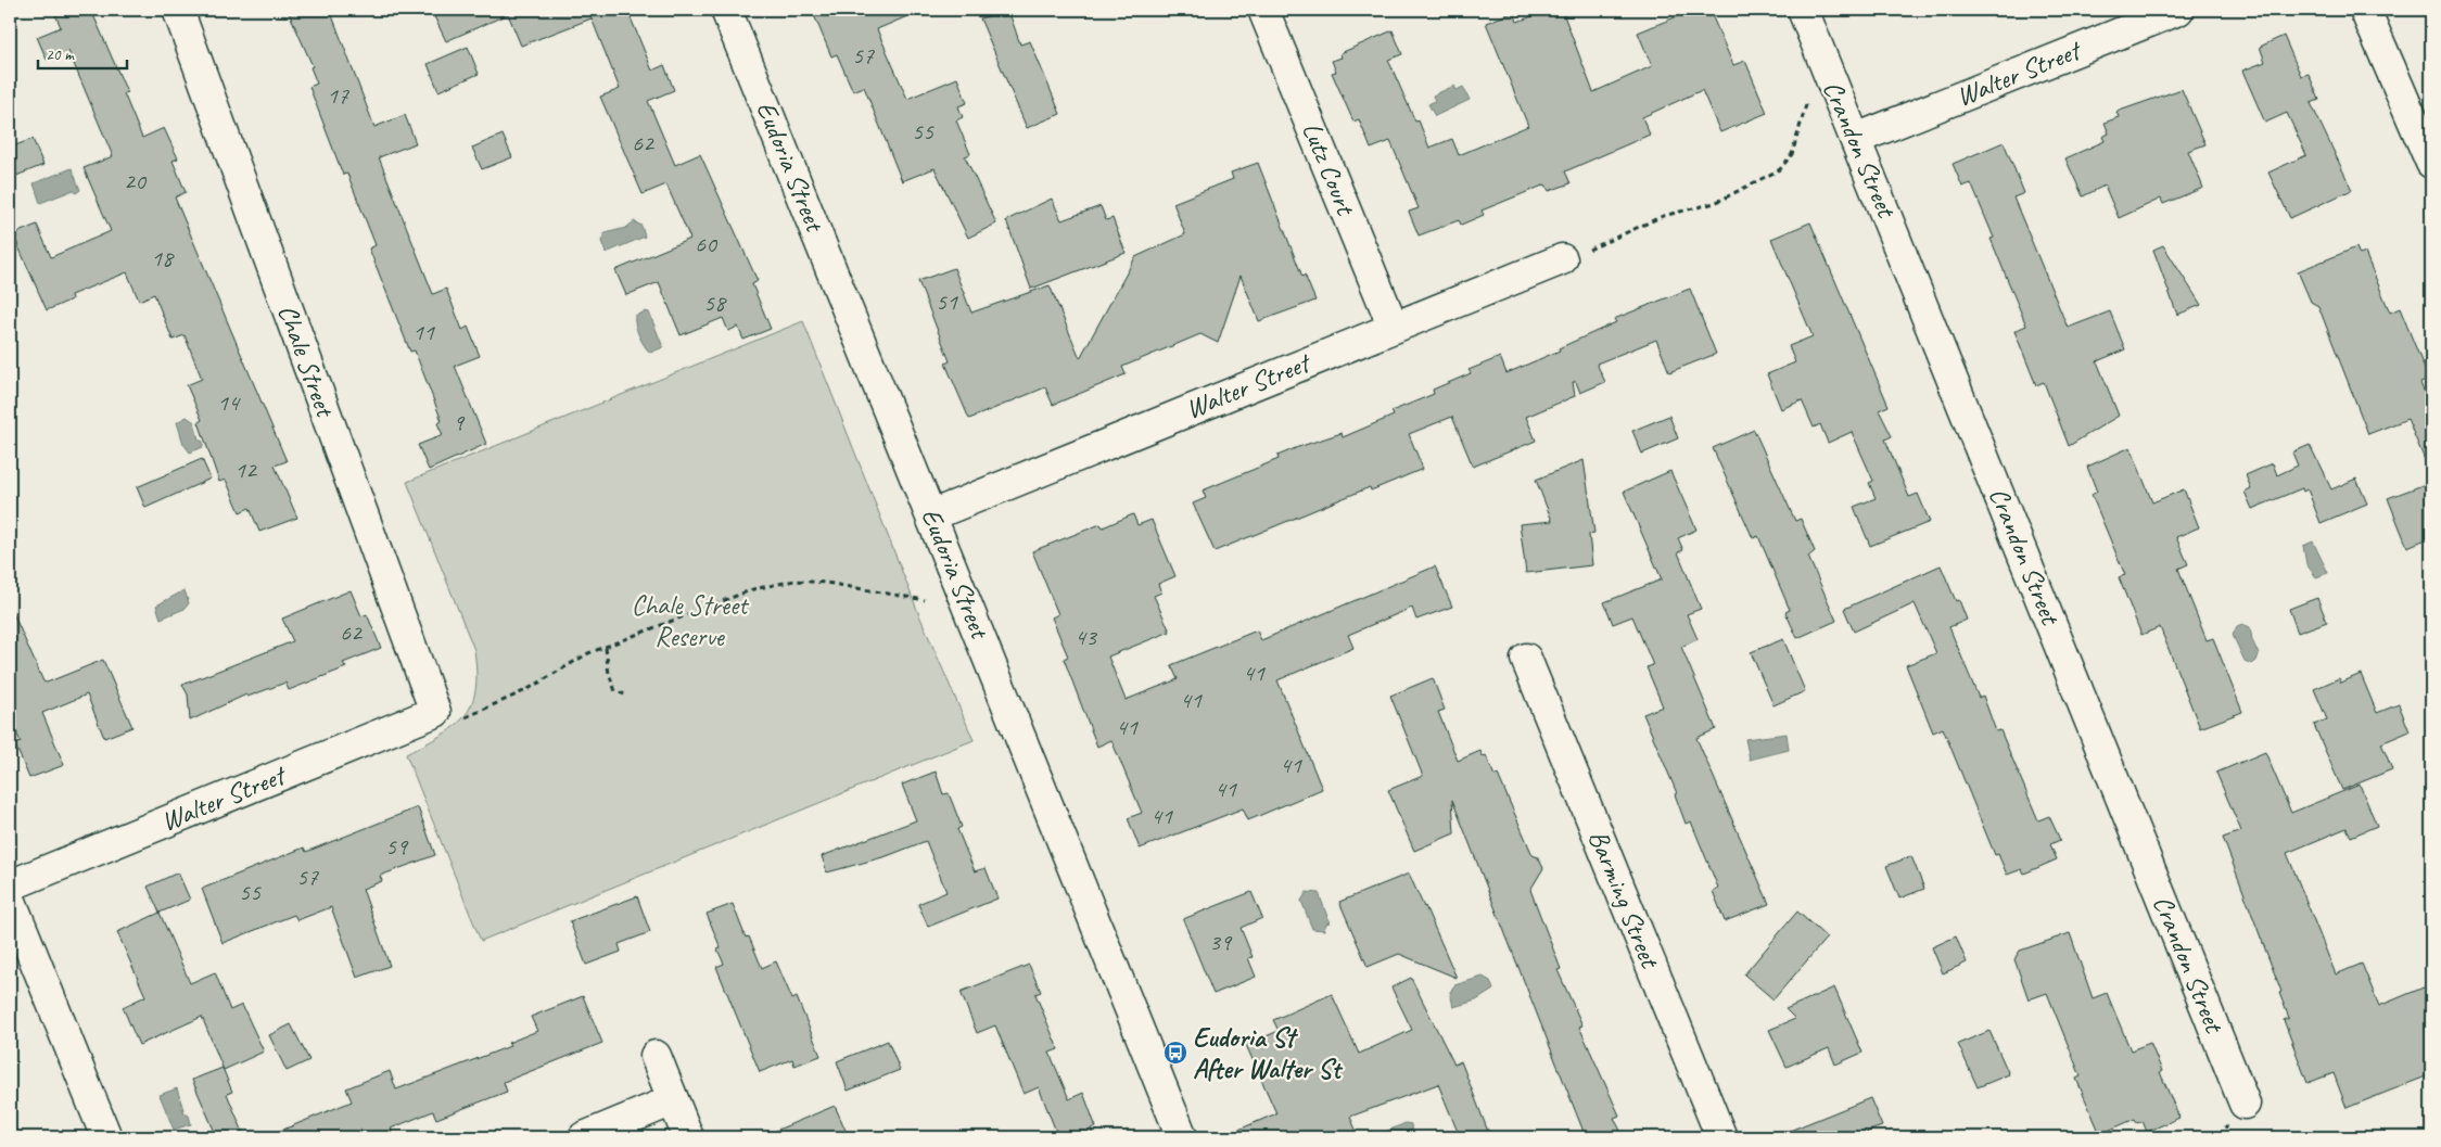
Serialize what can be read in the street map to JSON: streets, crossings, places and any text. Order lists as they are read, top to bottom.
{
  "streets": {
    "street": [
      "Walter Street",
      "Crandon Street",
      "Eudoria Street",
      "Lutz Court",
      "Chale Street",
      "Barming Street"
    ]
  },
  "crossings": [
    ["Walter Street", "Crandon Street"],
    ["Walter Street", "Eudoria Street"],
    ["Walter Street", "Lutz Court"],
    ["Walter Street", "Chale Street"]
  ],
  "parks": ["Chale Street Reserve"],
  "places": {
    "bus stop": ["Eudoria St After Walter St"]
  },
  "house_numbers": [
    "57",
    "17",
    "55",
    "62",
    "20",
    "60",
    "18",
    "51",
    "58",
    "11",
    "14",
    "9",
    "12",
    "62",
    "43",
    "41",
    "41",
    "41",
    "41",
    "41",
    "41",
    "59",
    "57",
    "55",
    "39"
  ],
  "scale_bar": "20 m"
}
